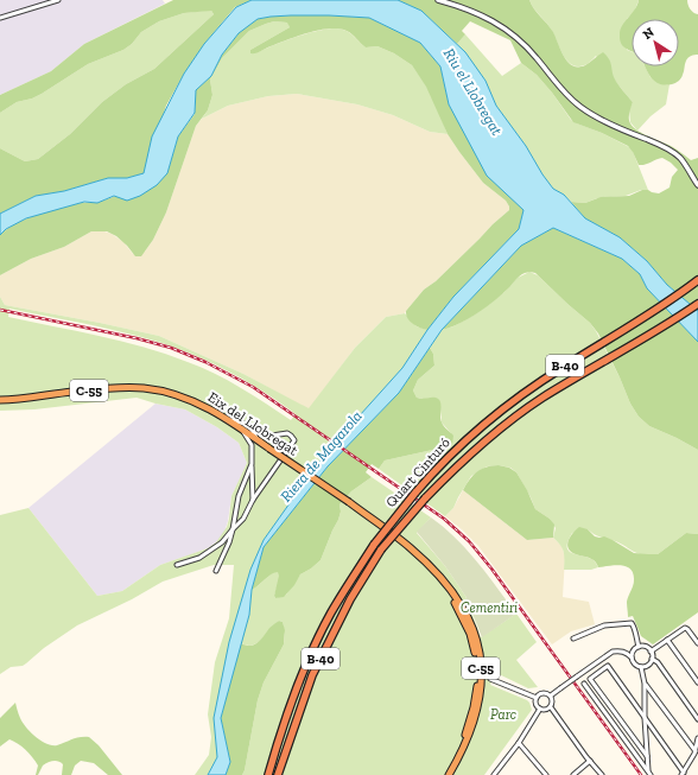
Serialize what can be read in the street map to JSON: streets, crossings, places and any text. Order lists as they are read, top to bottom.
{
  "streets": {
    "highway": [
      "B-40",
      "C-55",
      "Eix del Llobregat",
      "Quart Cinturó"
    ]
  },
  "water": ["Riu el Llobregat", "Riera de Magarola"],
  "parks": ["Cementiri", "Parc"],
  "north": "top left"
}
